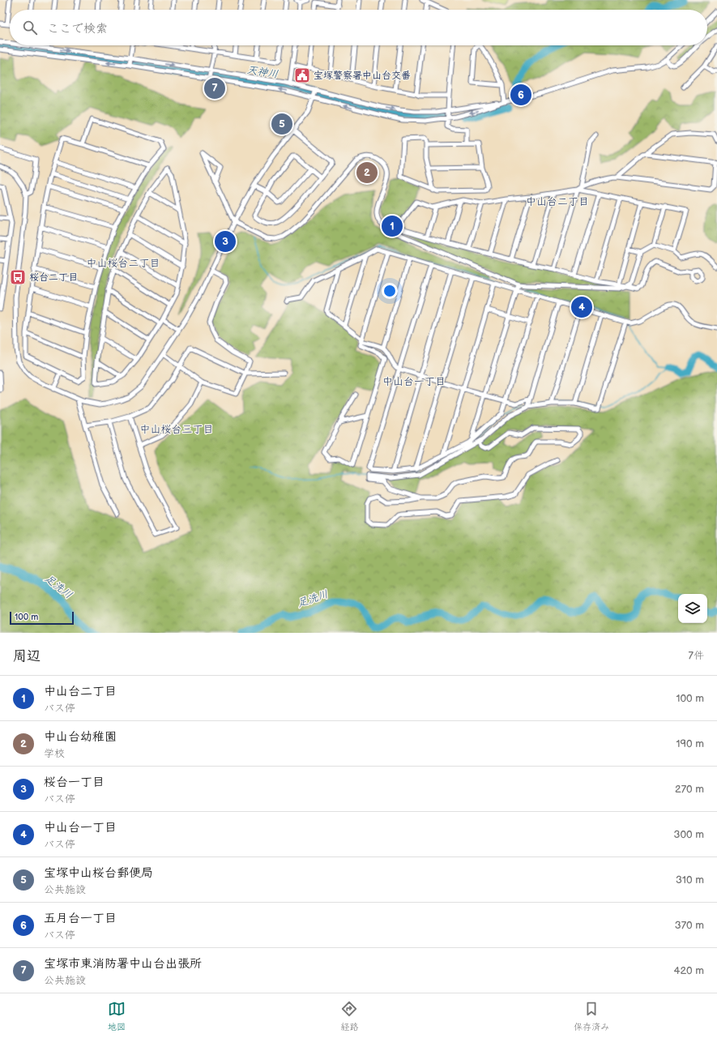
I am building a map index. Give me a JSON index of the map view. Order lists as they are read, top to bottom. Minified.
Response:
{"districts":["中山台二丁目","中山桜台二丁目","中山台一丁目","中山桜台三丁目"],"water":["天神川","足洗川"],"places":{"public building":["宝塚警察署中山台交番"],"bus stop":["桜台二丁目"]},"scale_bar":"100 m","page":{"search":"ここで検索","pins":["7","6","5","2","1","3","4"],"scale":"100 m","heading":["周辺","7件"],"list":[{"mark":"1","name":"中山台二丁目","note":"バス停","value":"100 m"},{"mark":"2","name":"中山台幼稚園","note":"学校","value":"190 m"},{"mark":"3","name":"桜台一丁目","note":"バス停","value":"270 m"},{"mark":"4","name":"中山台一丁目","note":"バス停","value":"300 m"},{"mark":"5","name":"宝塚中山桜台郵便局","note":"公共施設","value":"310 m"},{"mark":"6","name":"五月台一丁目","note":"バス停","value":"370 m"},{"mark":"7","name":"宝塚市東消防署中山台出張所","note":"公共施設","value":"420 m"}],"nav":["地図","経路","保存済み"]}}
